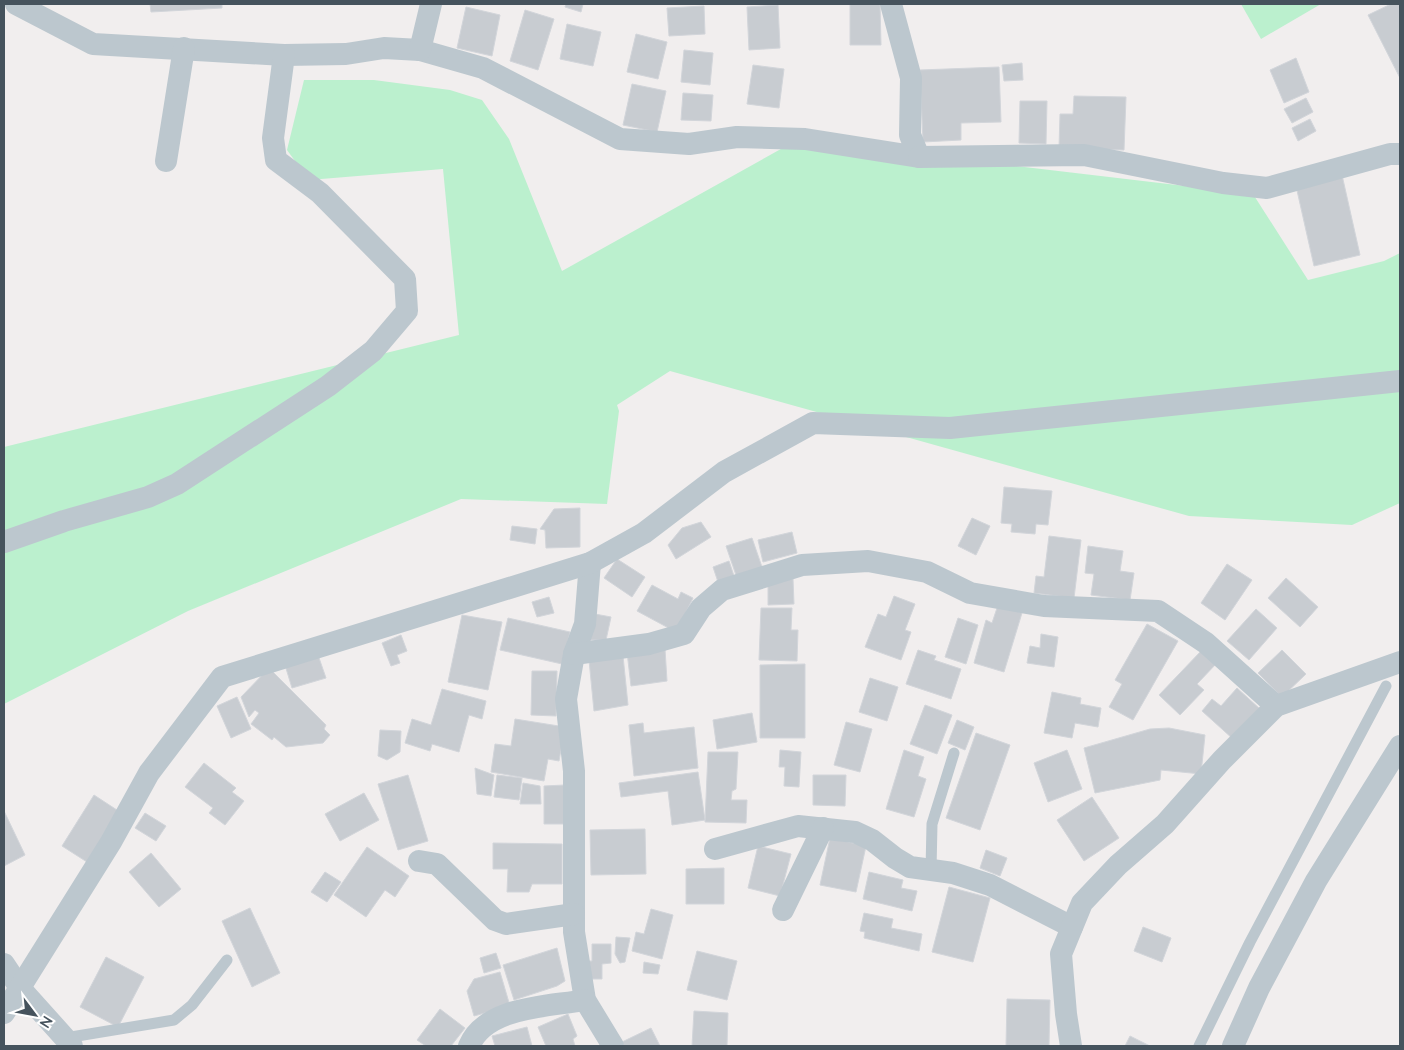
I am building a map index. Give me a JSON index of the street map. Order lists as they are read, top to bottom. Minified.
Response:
{"north":"bottom right"}
